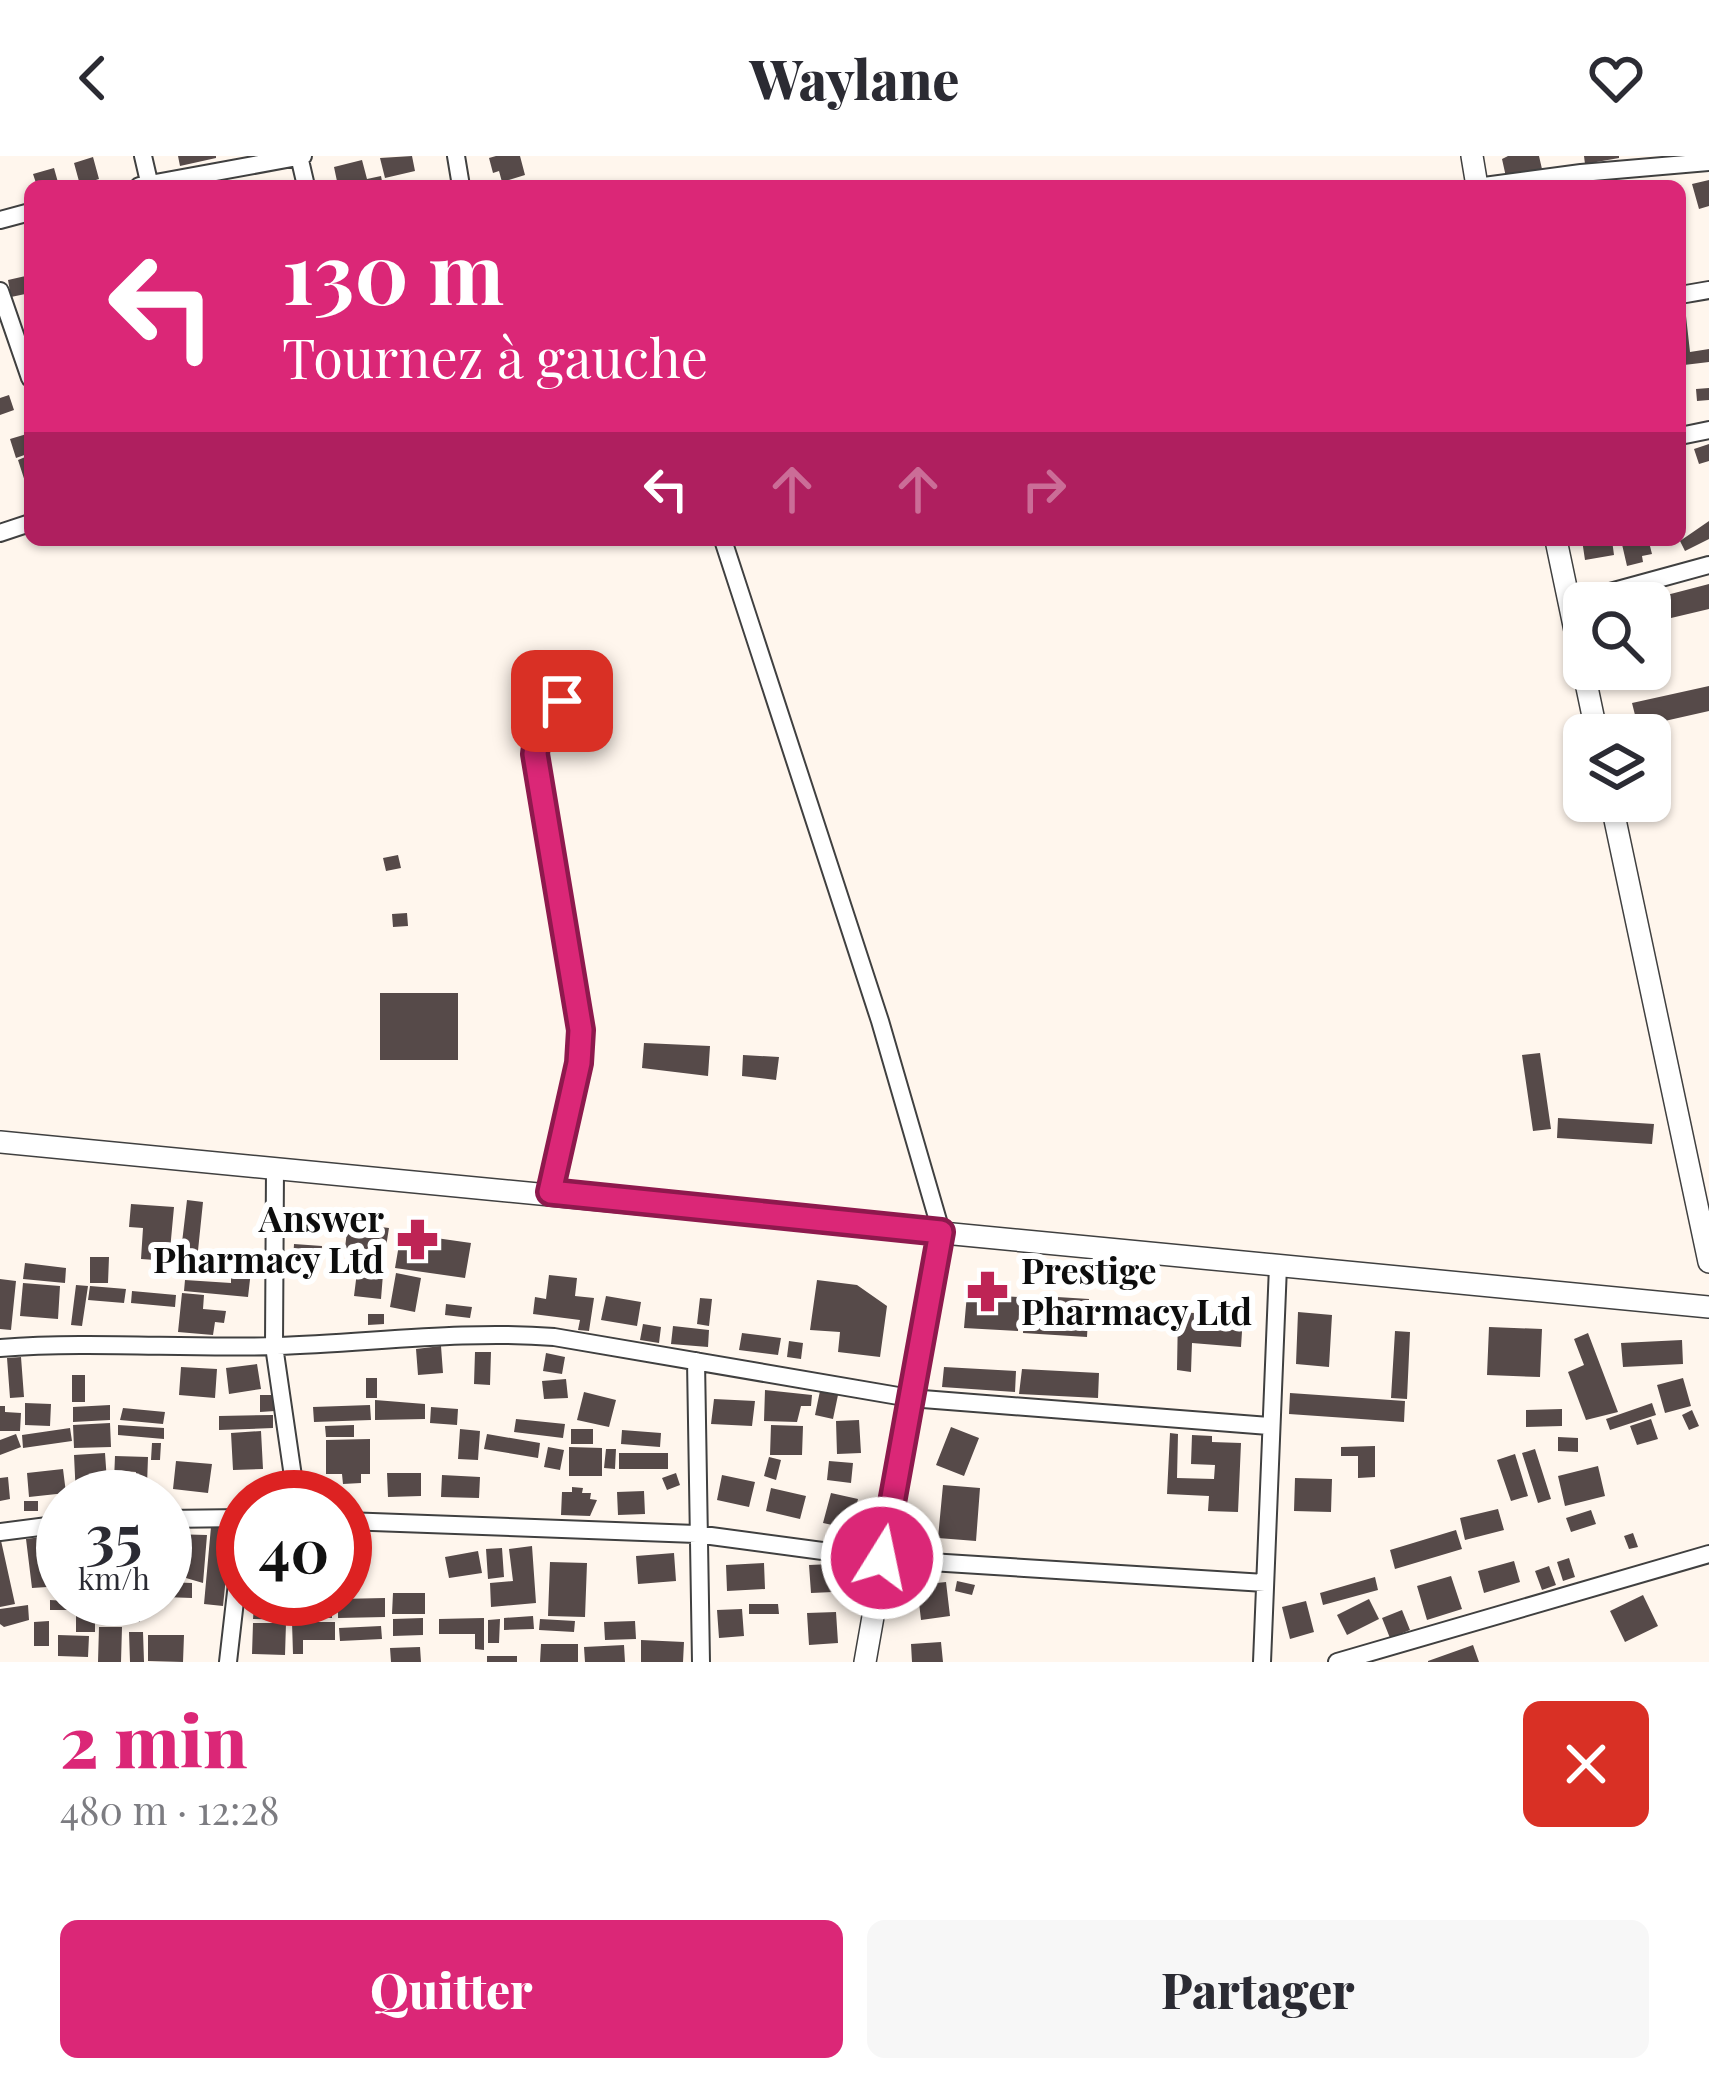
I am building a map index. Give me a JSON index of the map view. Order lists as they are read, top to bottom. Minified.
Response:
{"places":{"pharmacy":["Answer Pharmacy Ltd","Prestige Pharmacy Ltd"]},"page":{"header":"Waylane","turn":["130 m","Tournez à gauche"],"speed":"35 km/h","limit":"40","heading":["2 min","480 m · 12:28"],"buttons":["Quitter","Partager"]}}
